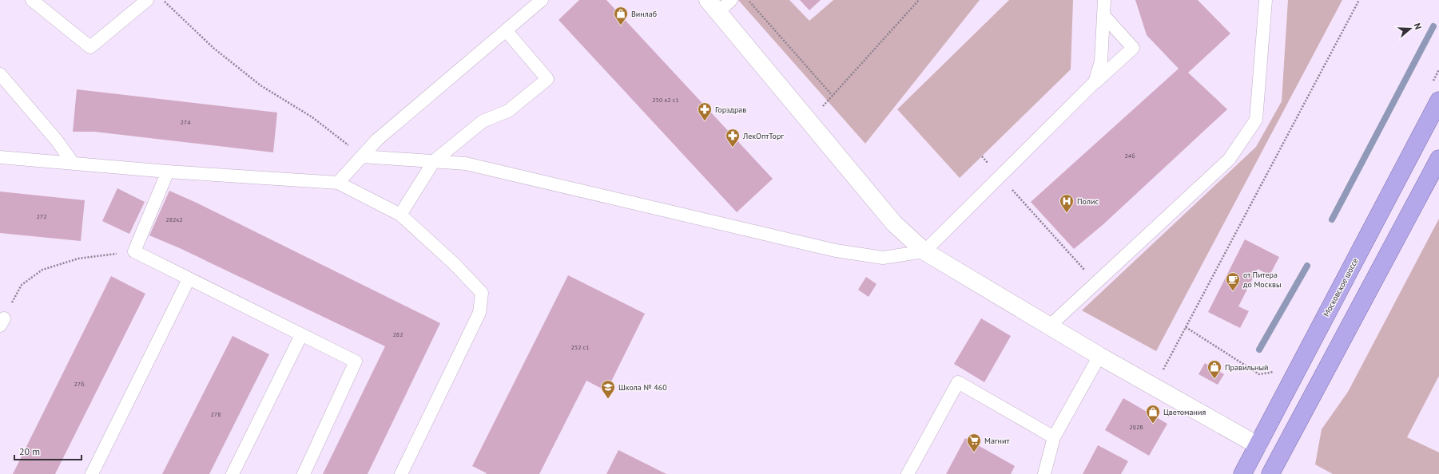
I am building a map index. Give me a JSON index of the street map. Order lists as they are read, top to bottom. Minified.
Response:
{"streets":{"highway":["Московское шоссе"]},"places":{"shop":["Винлаб","Правильный","Цветомания"],"pharmacy":["Горздрав","ЛекОптТорг"],"hospital":["Полис"],"cafe":["от Питера до Москвы"],"school or university":["Школа № 460"],"supermarket":["Магнит"]},"house_numbers":["250 к2 с1","274","246","272","282к2","282","252 с1","276","278","292Б"],"scale_bar":"20 m","north":"right"}
